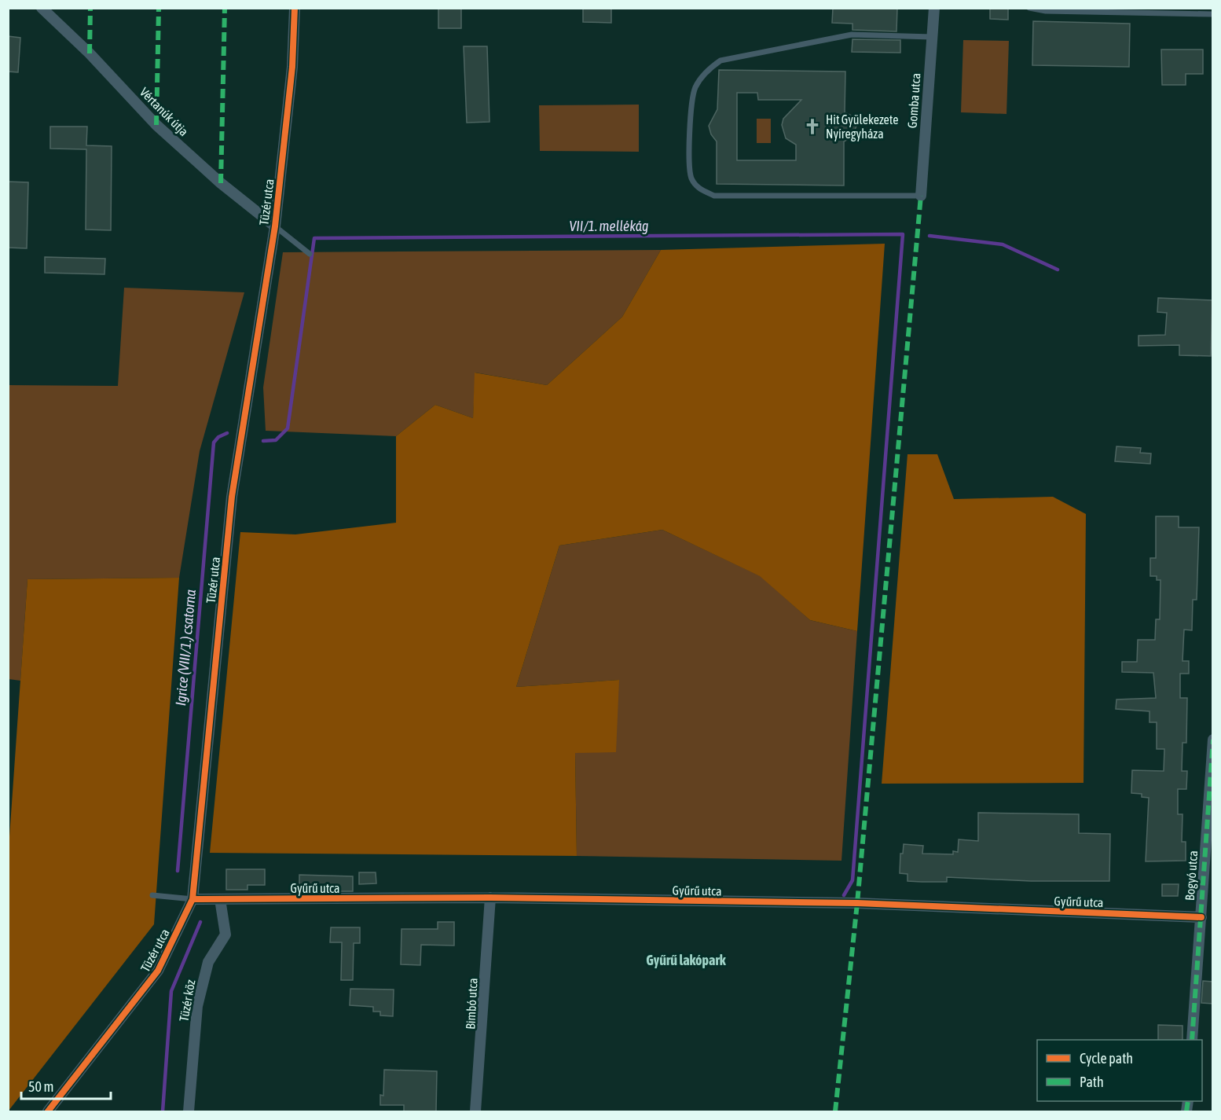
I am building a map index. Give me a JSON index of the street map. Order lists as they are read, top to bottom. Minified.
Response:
{"streets":{"street":["Gomba utca","Vértanúk útja","Tüzér utca","Bogyó utca","Gyűrű utca","Tüzér köz","Bimbó utca"]},"crossings":[["Vértanúk útja","Tüzér utca"],["Tüzér utca","Gyűrű utca"],["Bogyó utca","Gyűrű utca"],["Gyűrű utca","Tüzér köz"],["Gyűrű utca","Bimbó utca"]],"districts":["Gyűrű lakópark"],"water":["VII/1. mellékág","Igrice (VIII/1.) csatorna"],"places":{"church":["Hit Gyülekezete Nyíregyháza"]},"legend":["Cycle path","Path"],"scale_bar":"50 m"}
